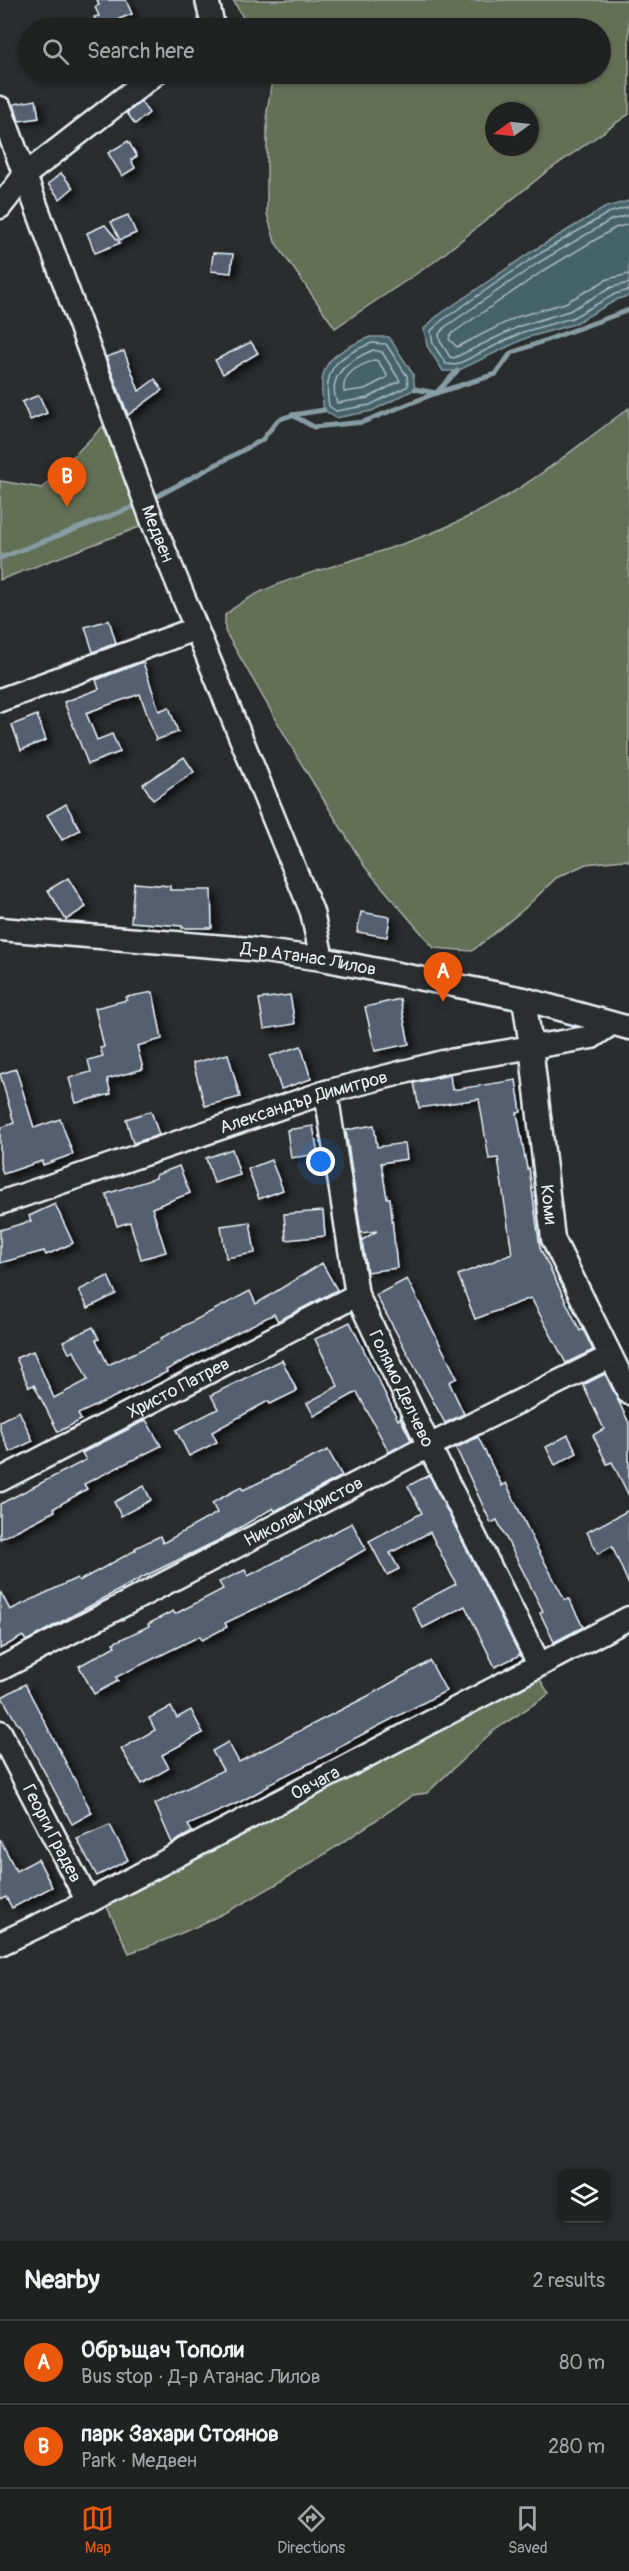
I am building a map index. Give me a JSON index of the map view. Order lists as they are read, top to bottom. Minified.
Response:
{"streets":{"street":["Медвен","Д-р Атанас Лилов","Александър Димитров","Коми","Христо Патрев","Голямо Делчево","Николай Христов","Овчага","Георги Градев"]},"crossings":[["Медвен","Д-р Атанас Лилов"],["Д-р Атанас Лилов","Александър Димитров"],["Д-р Атанас Лилов","Коми"],["Александър Димитров","Коми"],["Александър Димитров","Голямо Делчево"],["Коми","Николай Христов"],["Христо Патрев","Голямо Делчево"],["Голямо Делчево","Николай Христов"],["Голямо Делчево","Овчага"],["Овчага","Георги Градев"]],"north":"left","page":{"search":"Search here","pins":["B","A"],"heading":["Nearby","2 results"],"list":[{"mark":"A","name":"Обръщач Тополи","note":"Bus stop · Д-р Атанас Лилов","value":"80 m"},{"mark":"B","name":"парк Захари Стоянов","note":"Park · Медвен","value":"280 m"}],"nav":["Map","Directions","Saved"]}}
